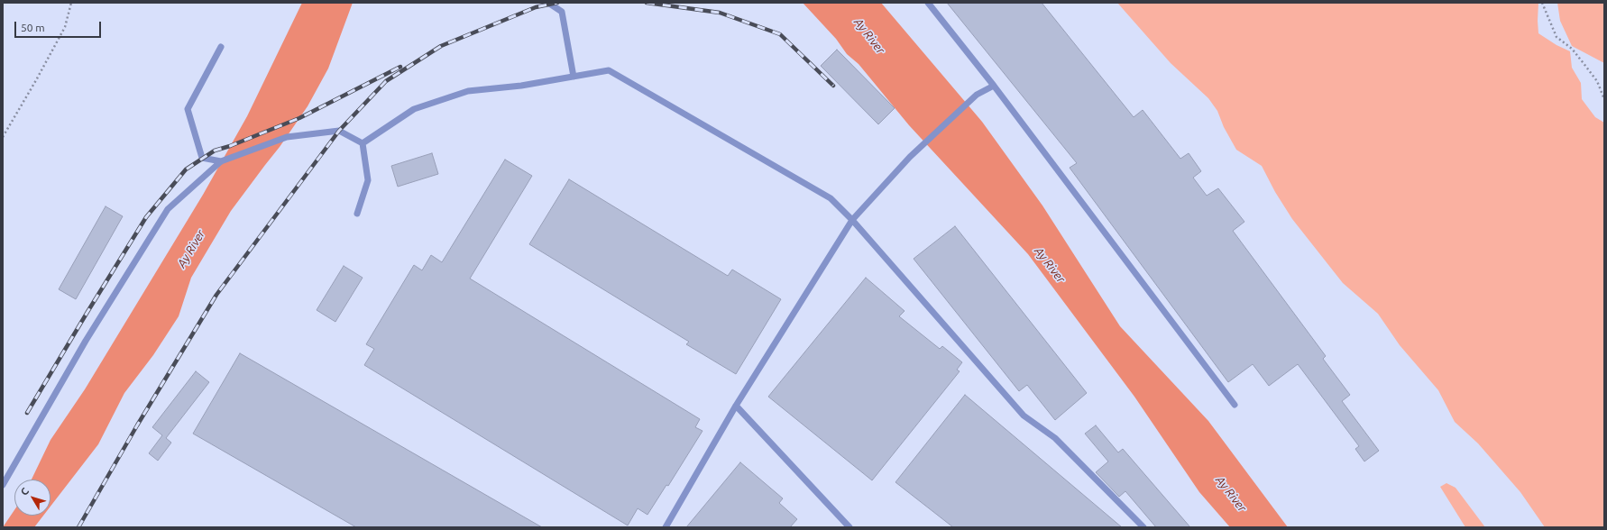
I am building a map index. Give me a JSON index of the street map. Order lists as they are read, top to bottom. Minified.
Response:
{"water":["Ay River"],"scale_bar":"50 m","north":"top left"}
